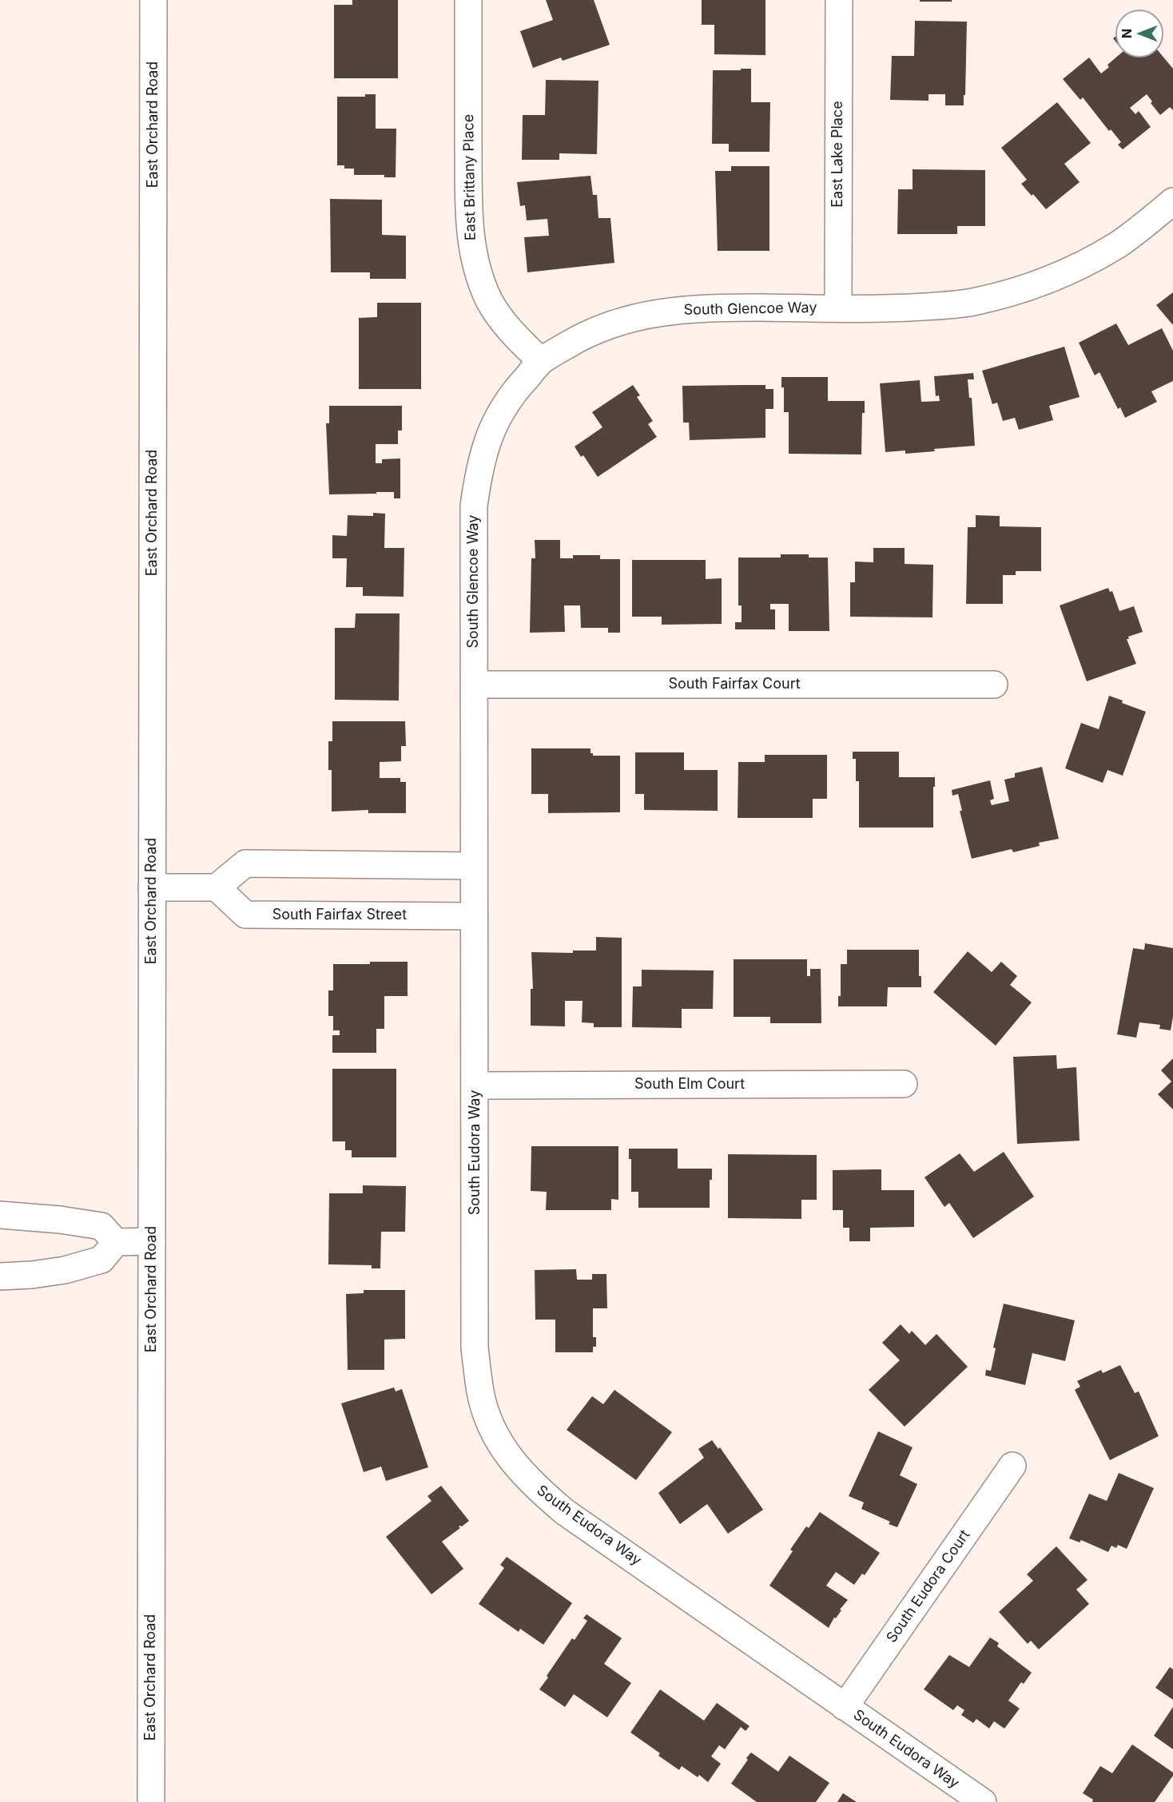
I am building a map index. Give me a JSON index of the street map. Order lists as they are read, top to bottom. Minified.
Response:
{"streets":{"street":["East Orchard Road","East Lake Place","East Brittany Place","South Glencoe Way","South Fairfax Court","South Fairfax Street","South Elm Court","South Eudora Way","South Eudora Court"]},"crossings":[["East Lake Place","South Glencoe Way"],["East Brittany Place","South Glencoe Way"],["South Glencoe Way","South Fairfax Court"],["South Glencoe Way","South Fairfax Street"],["South Glencoe Way","South Eudora Way"],["South Fairfax Street","South Eudora Way"],["South Elm Court","South Eudora Way"],["South Eudora Way","South Eudora Court"]],"north":"left"}
